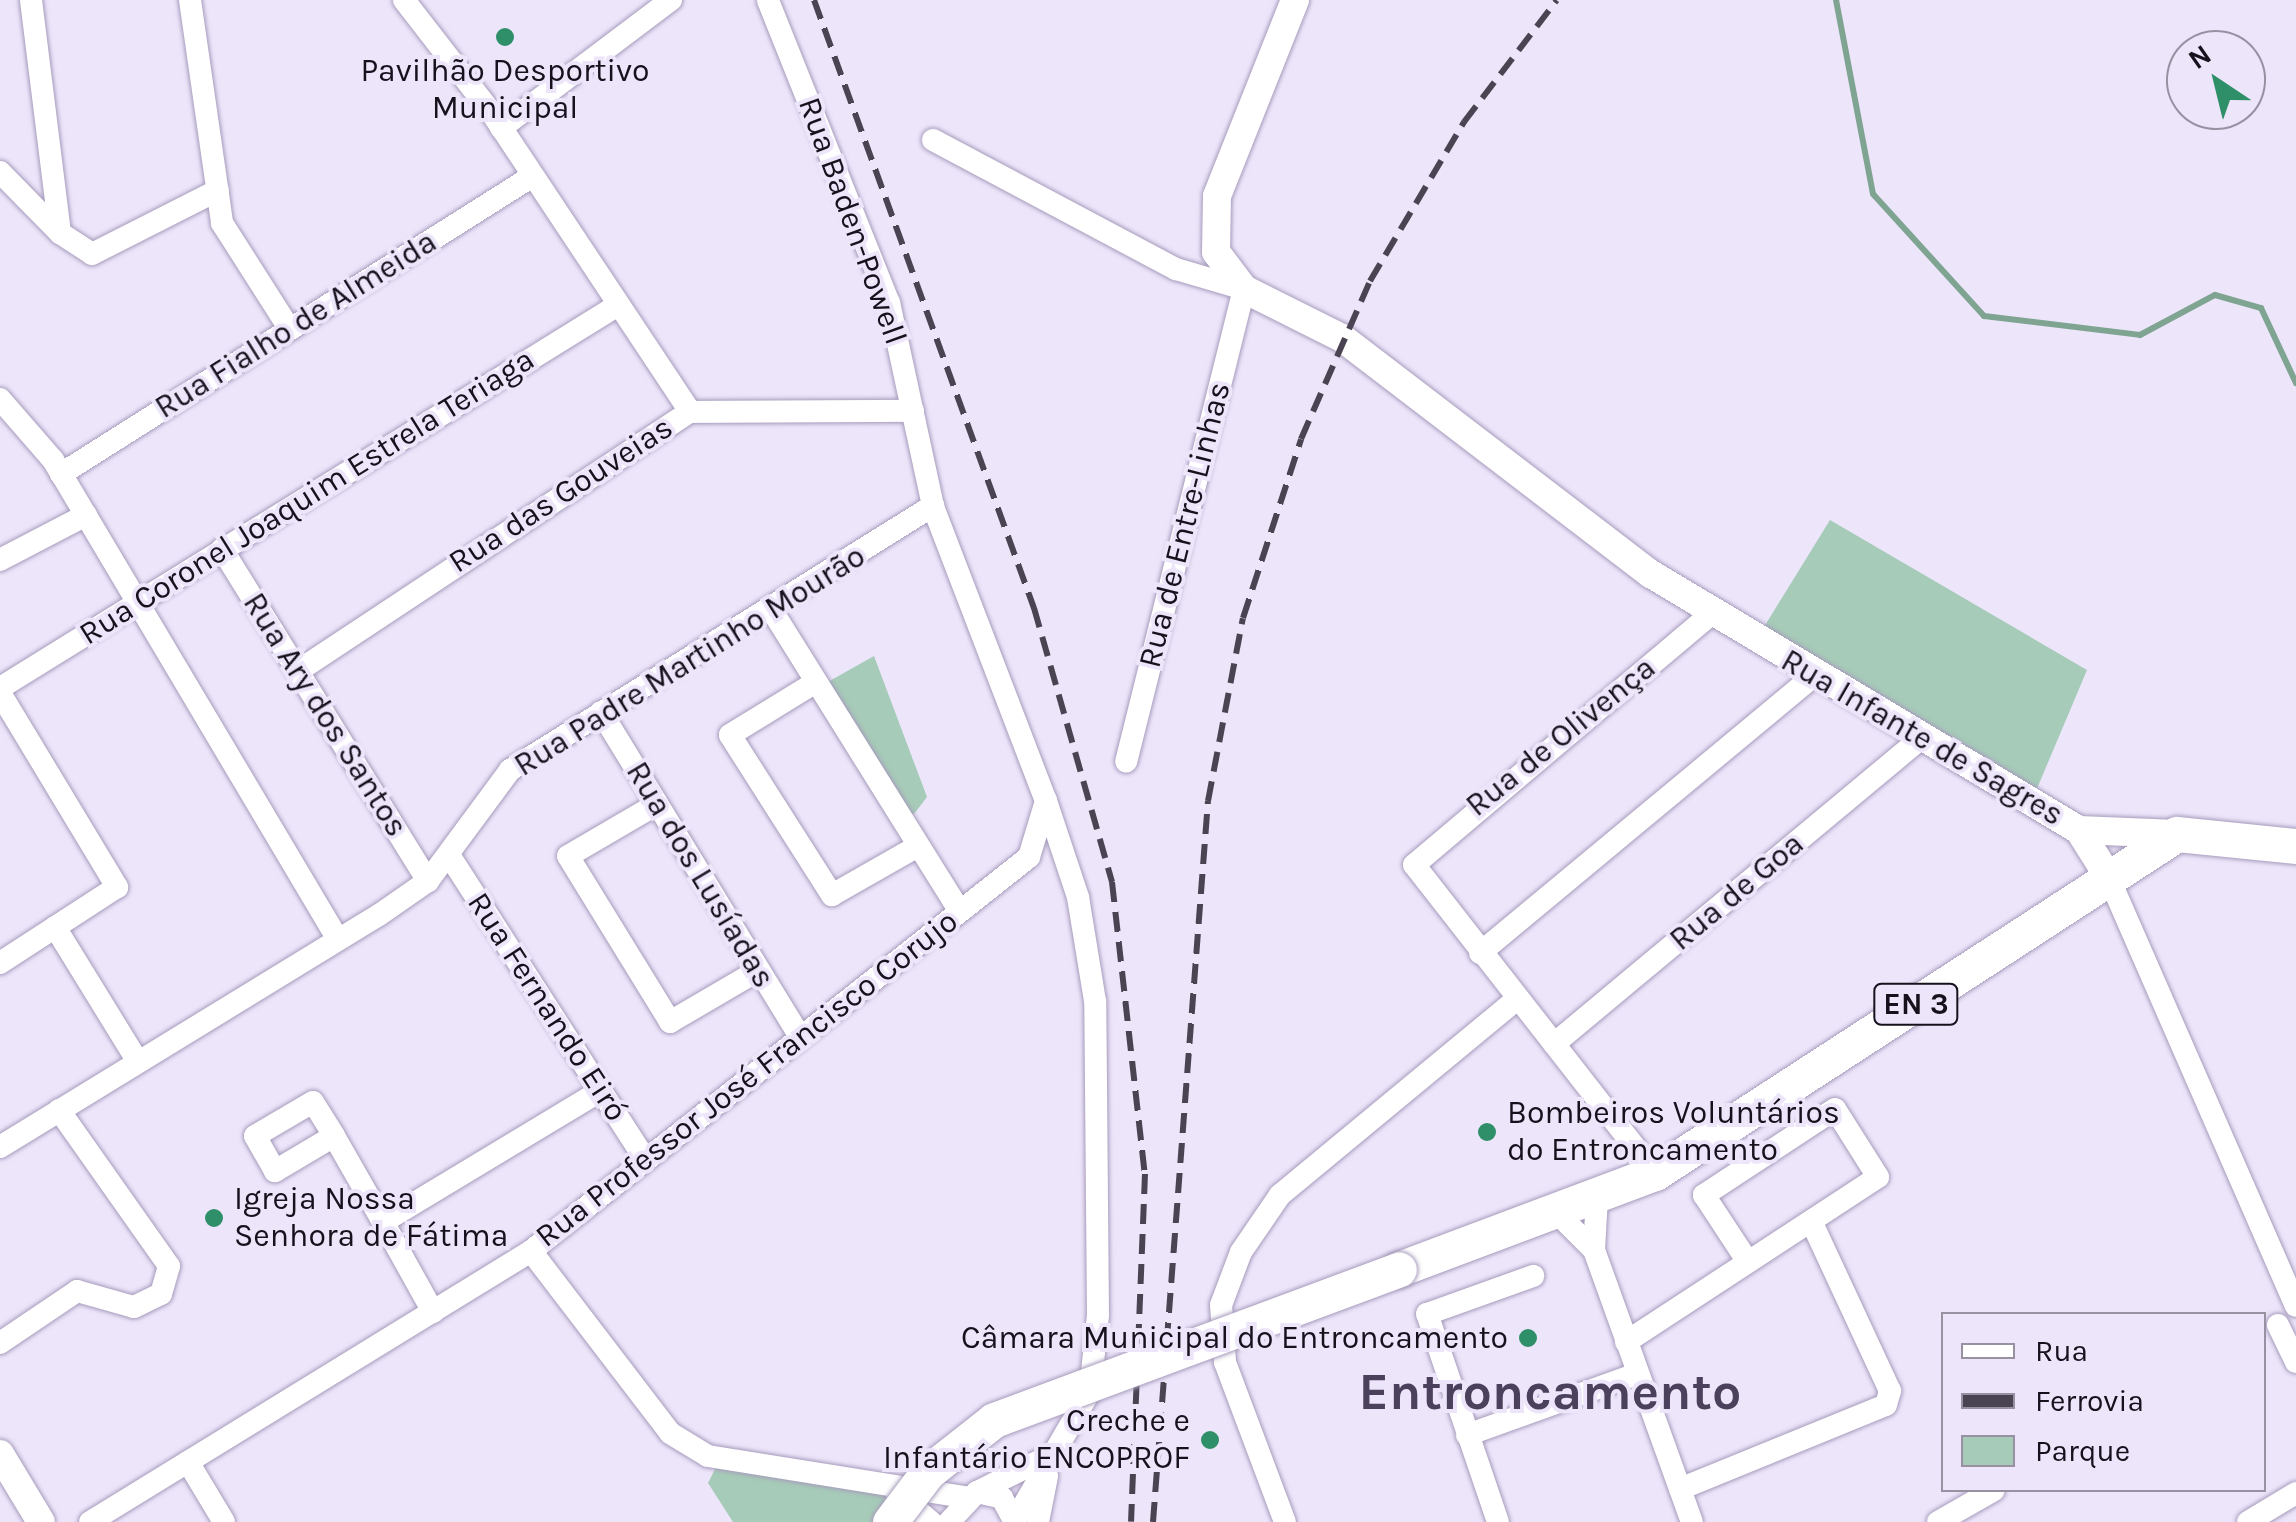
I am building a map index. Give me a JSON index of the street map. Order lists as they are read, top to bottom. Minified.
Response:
{"streets":{"main road":["EN 3"],"street":["Rua Baden-Powell","Rua Fialho de Almeida","Rua das Gouveias","Rua Coronel Joaquim Estrela Teriaga","Rua de Entre-Linhas","Rua Padre Martinho Mourão","Rua Ary dos Santos","Rua de Olivença","Rua Infante de Sagres","Rua dos Lusíadas","Rua de Goa","Rua Fernando Eiró","Rua Professor José Francisco Corujo"]},"crossings":[["Rua Baden-Powell","Rua das Gouveias"],["Rua Baden-Powell","Rua Padre Martinho Mourão"],["Rua das Gouveias","Rua Ary dos Santos"],["Rua Coronel Joaquim Estrela Teriaga","Rua Ary dos Santos"],["Rua de Entre-Linhas","Rua Infante de Sagres"],["Rua Padre Martinho Mourão","Rua Ary dos Santos"],["Rua Padre Martinho Mourão","Rua dos Lusíadas"],["Rua Padre Martinho Mourão","Rua Fernando Eiró"],["Rua de Olivença","Rua Infante de Sagres"],["Rua Infante de Sagres","Rua de Goa"],["Rua Infante de Sagres","EN 3"],["Rua dos Lusíadas","Rua Professor José Francisco Corujo"],["Rua Fernando Eiró","Rua Professor José Francisco Corujo"]],"districts":["Entroncamento"],"places":["Pavilhão Desportivo Municipal","Bombeiros Voluntários do Entroncamento","Igreja Nossa Senhora de Fátima","Câmara Municipal do Entroncamento","Creche e Infantário ENCOPROF"],"legend":["Rua","Ferrovia","Parque"],"north":"top left"}
